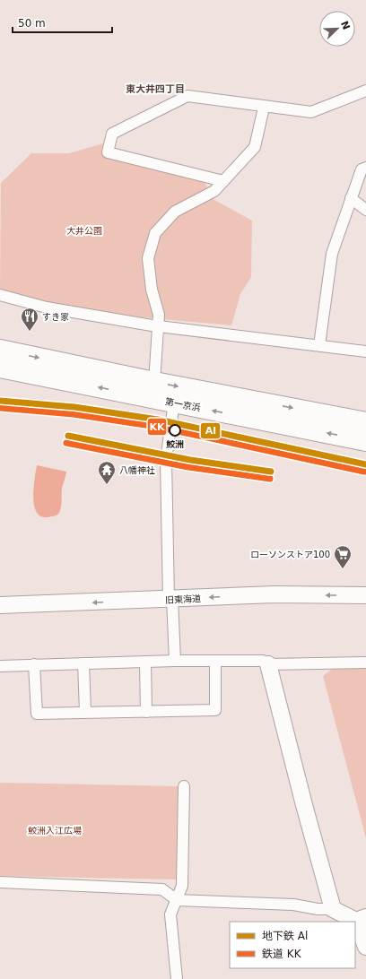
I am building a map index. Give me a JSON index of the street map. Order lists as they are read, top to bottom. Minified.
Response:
{"streets":{"highway":["第一京浜"],"street":["旧東海道"]},"districts":["東大井四丁目"],"parks":["大井公園","鮫洲入江広場"],"places":{"restaurant":["すき家"],"other":["鮫洲"],"temple":["八幡神社"],"supermarket":["ローソンストア100"]},"lines":["metro line Al","rail line KK"],"legend":["地下鉄 Al","鉄道 KK"],"scale_bar":"50 m","north":"top right"}
